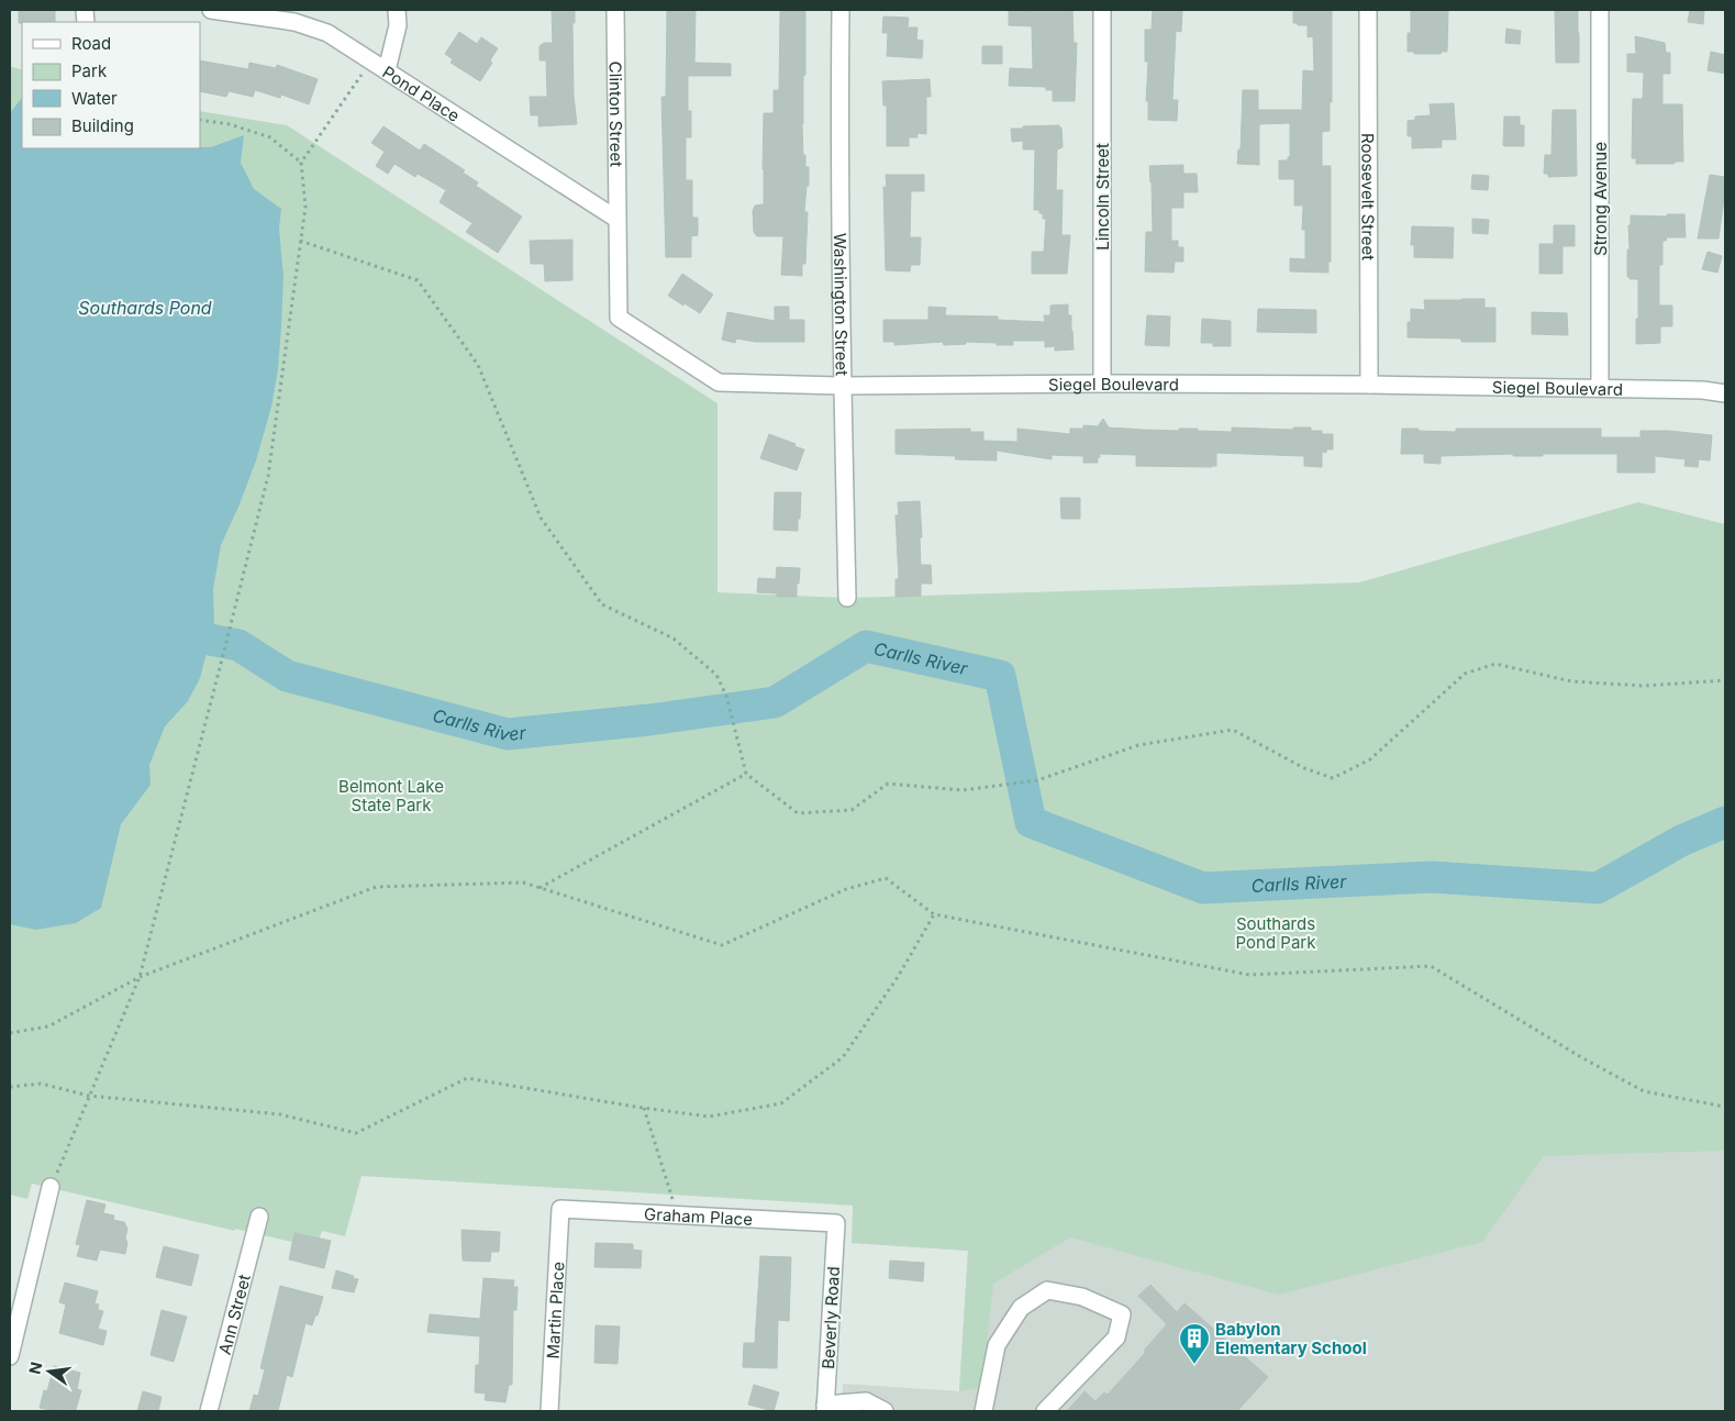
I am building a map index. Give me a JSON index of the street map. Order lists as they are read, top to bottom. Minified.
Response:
{"streets":{"street":["Pond Place","Clinton Street","Lincoln Street","Roosevelt Street","Strong Avenue","Washington Street","Siegel Boulevard","Graham Place","Martin Place","Ann Street","Beverly Road"]},"crossings":[["Pond Place","Clinton Street"],["Pond Place","Siegel Boulevard"],["Clinton Street","Siegel Boulevard"],["Lincoln Street","Siegel Boulevard"],["Roosevelt Street","Siegel Boulevard"],["Strong Avenue","Siegel Boulevard"],["Washington Street","Siegel Boulevard"],["Graham Place","Martin Place"],["Graham Place","Beverly Road"]],"water":["Southards Pond","Carlls River"],"parks":["Belmont Lake State Park","Southards Pond Park"],"places":{"building":["Babylon Elementary School"]},"legend":["Road","Park","Water","Building"],"north":"left"}
